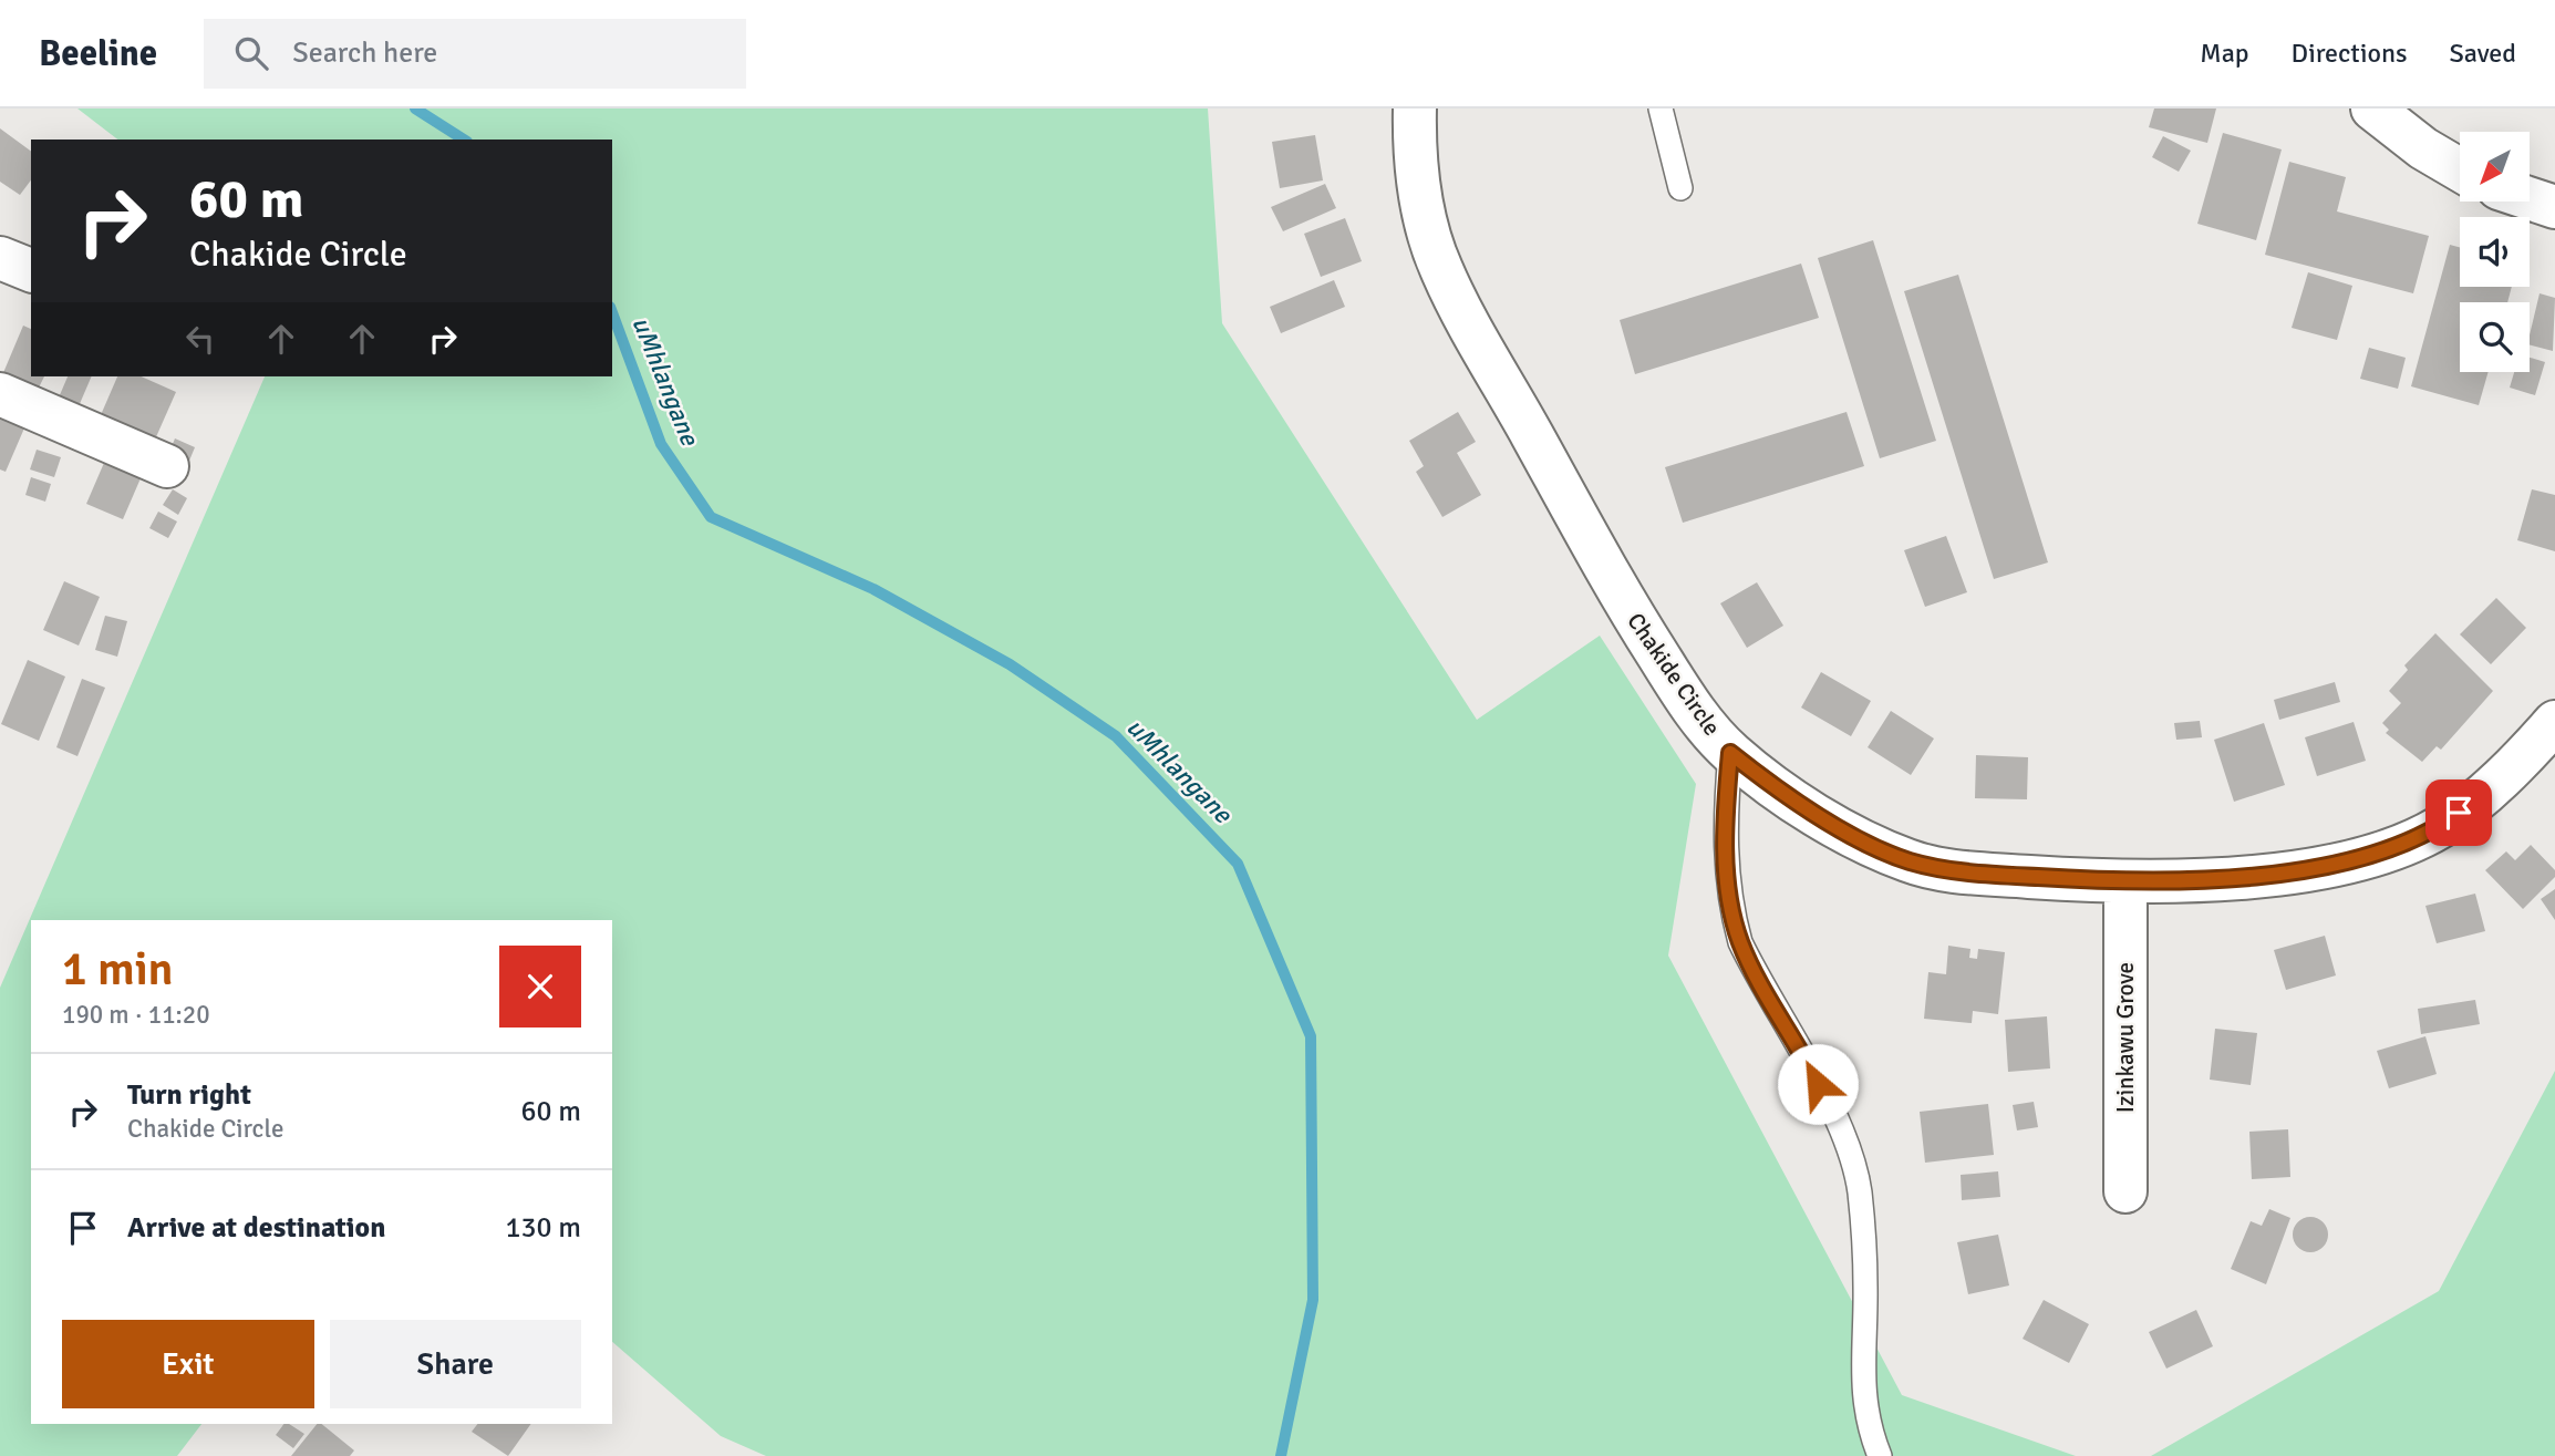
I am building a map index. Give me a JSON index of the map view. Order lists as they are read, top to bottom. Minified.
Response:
{"streets":{"street":["Chakide Circle","Izinkawu Grove"]},"crossings":[["Chakide Circle","Izinkawu Grove"]],"water":["uMhlangane"],"north":"bottom left","page":{"header":"Beeline","search":"Search here","nav":["Map","Directions","Saved"],"turn":["60 m","Chakide Circle"],"heading":["1 min","190 m · 11:20"],"list":[{"name":"Turn right","note":"Chakide Circle","value":"60 m"},{"name":"Arrive at destination","value":"130 m"}],"buttons":["Exit","Share"]}}
